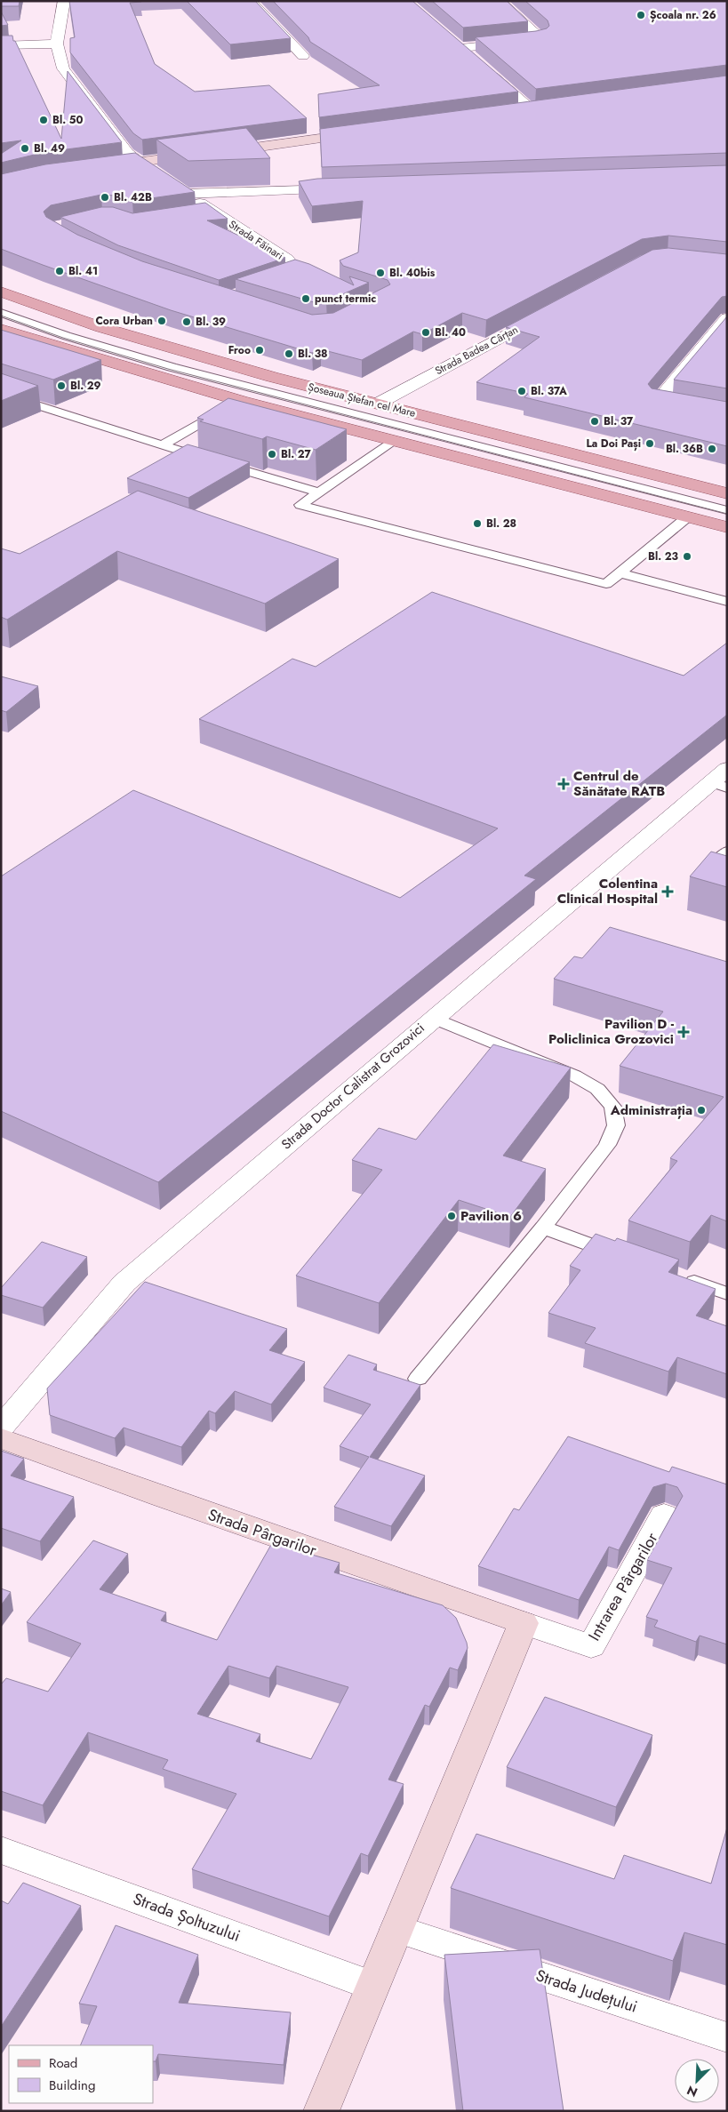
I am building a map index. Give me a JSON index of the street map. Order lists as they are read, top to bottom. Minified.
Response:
{"streets":{"main road":["Șoseaua Ștefan cel Mare"],"street":["Strada Făinari","Strada Badea Cârțan","Strada Doctor Calistrat Grozovici","Strada Pârgarilor","Intrarea Pârgarilor","Strada Șoltuzului","Strada Județului"]},"crossings":[["Strada Badea Cârțan","Șoseaua Ștefan cel Mare"],["Strada Pârgarilor","Intrarea Pârgarilor"]],"places":{"other":["Școala nr. 26","Bl. 50","Bl. 49","Bl. 42B","Bl. 41","Bl. 40bis","punct termic","Cora Urban","Bl. 39","Bl. 40","Froo","Bl. 38","Bl. 29","Bl. 37A","Bl. 37","La Doi Pași","Bl. 36B","Bl. 27","Bl. 28","Bl. 23","Administrația","Pavilion 6"],"health":["Centrul de Sănătate RATB","Colentina Clinical Hospital","Pavilion D - Policlinica Grozovici"]},"legend":["Road","Building"],"north":"bottom left"}
